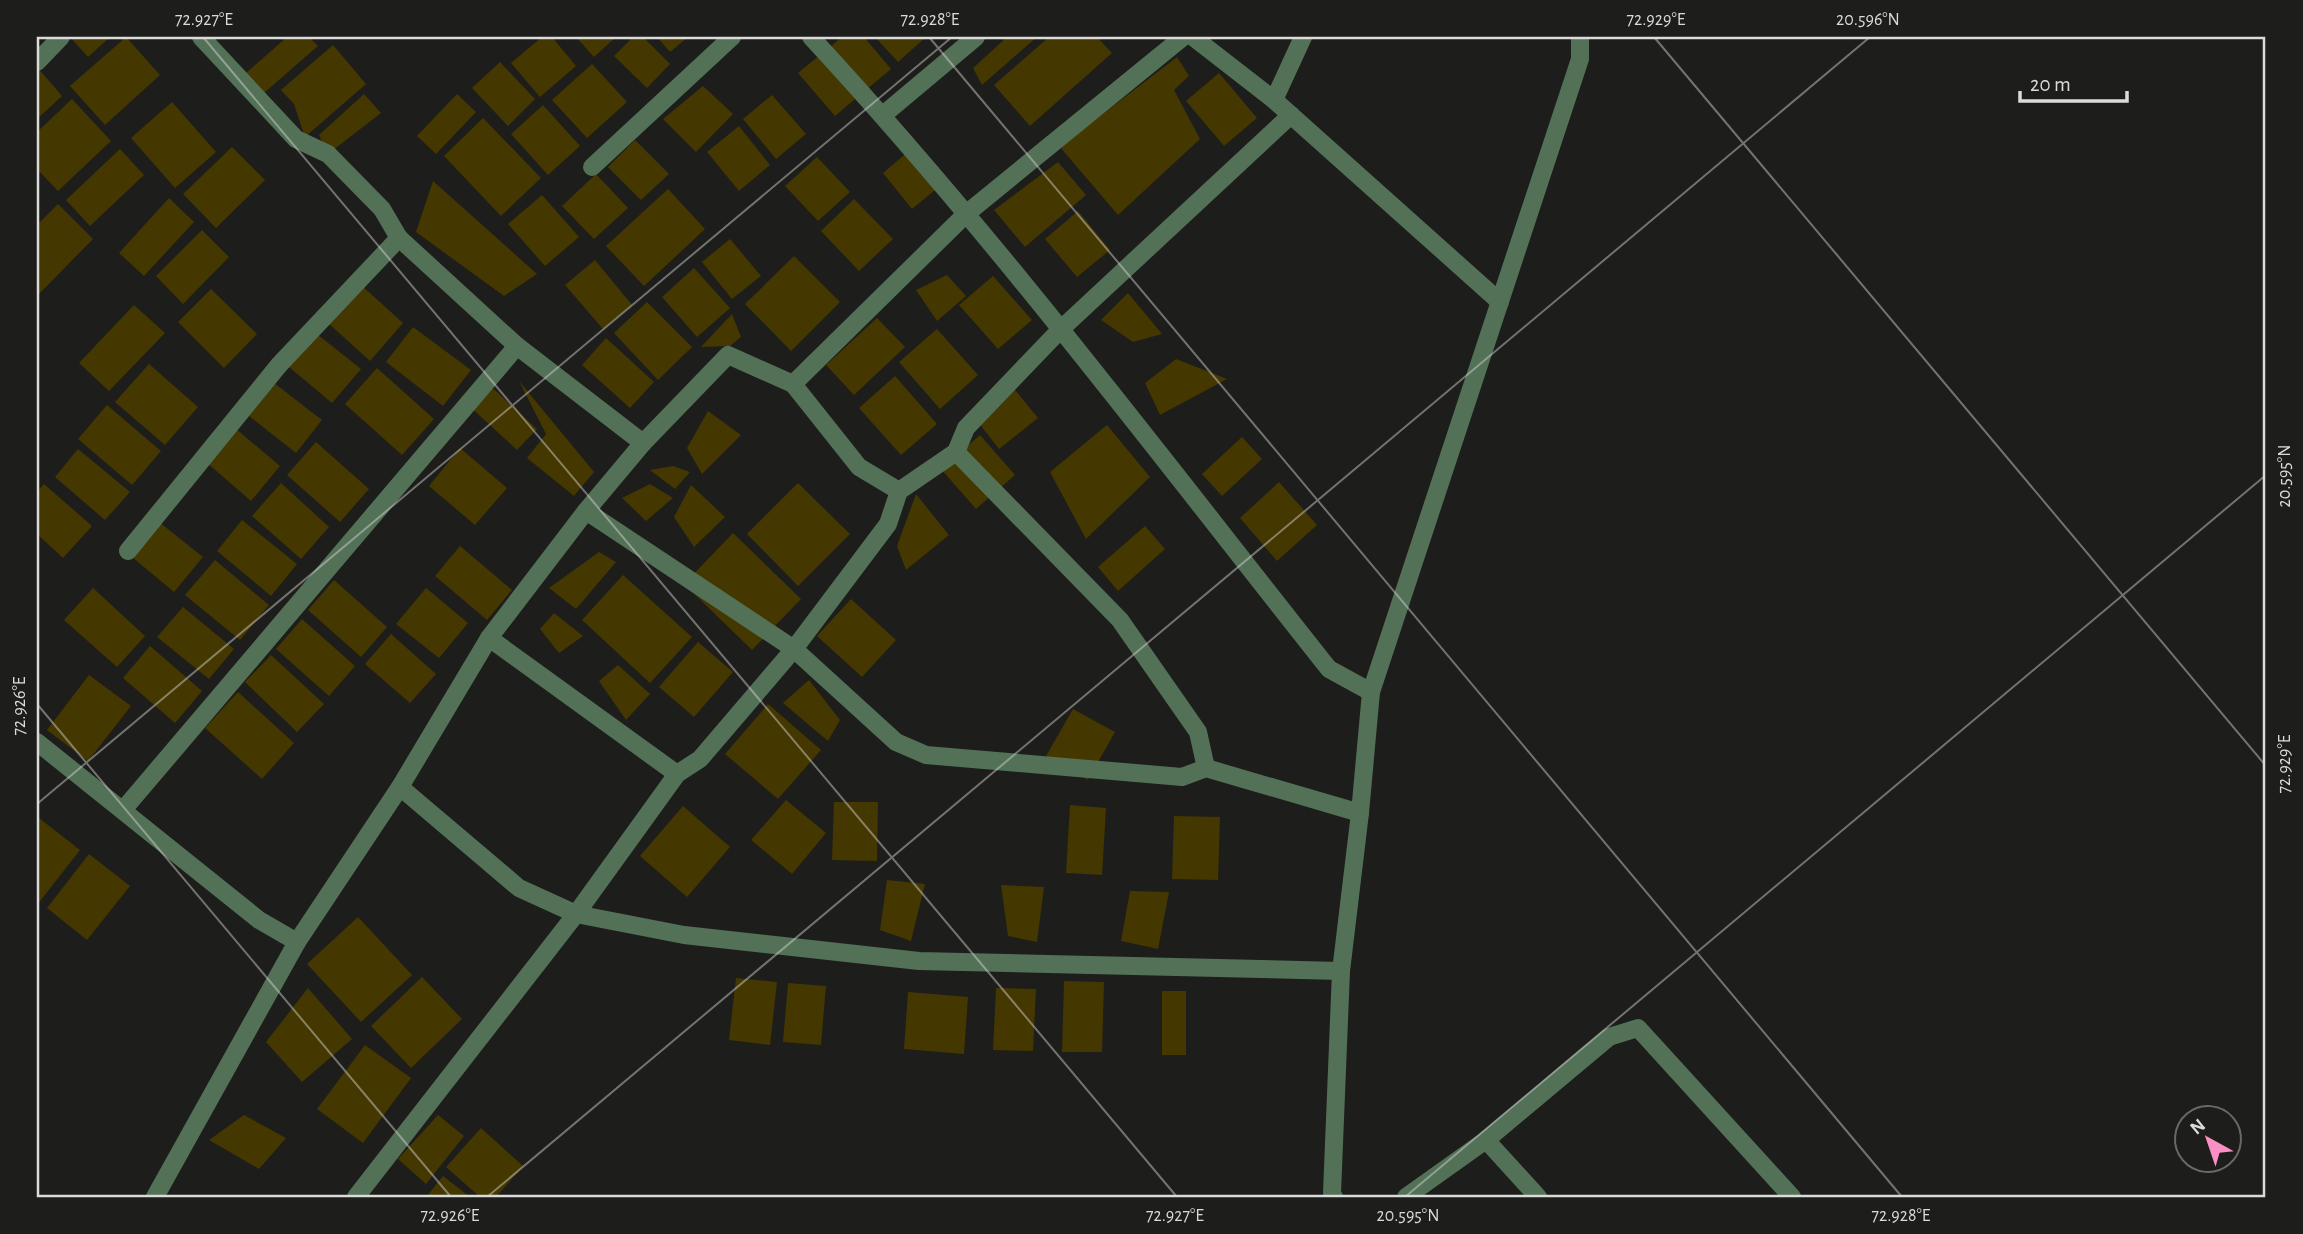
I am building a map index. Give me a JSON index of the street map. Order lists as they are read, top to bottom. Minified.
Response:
{"scale_bar":"20 m","north":"top left","coordinates":["72.927°E","72.928°E","72.929°E","20.596°N","20.595°N","72.926°E"]}
